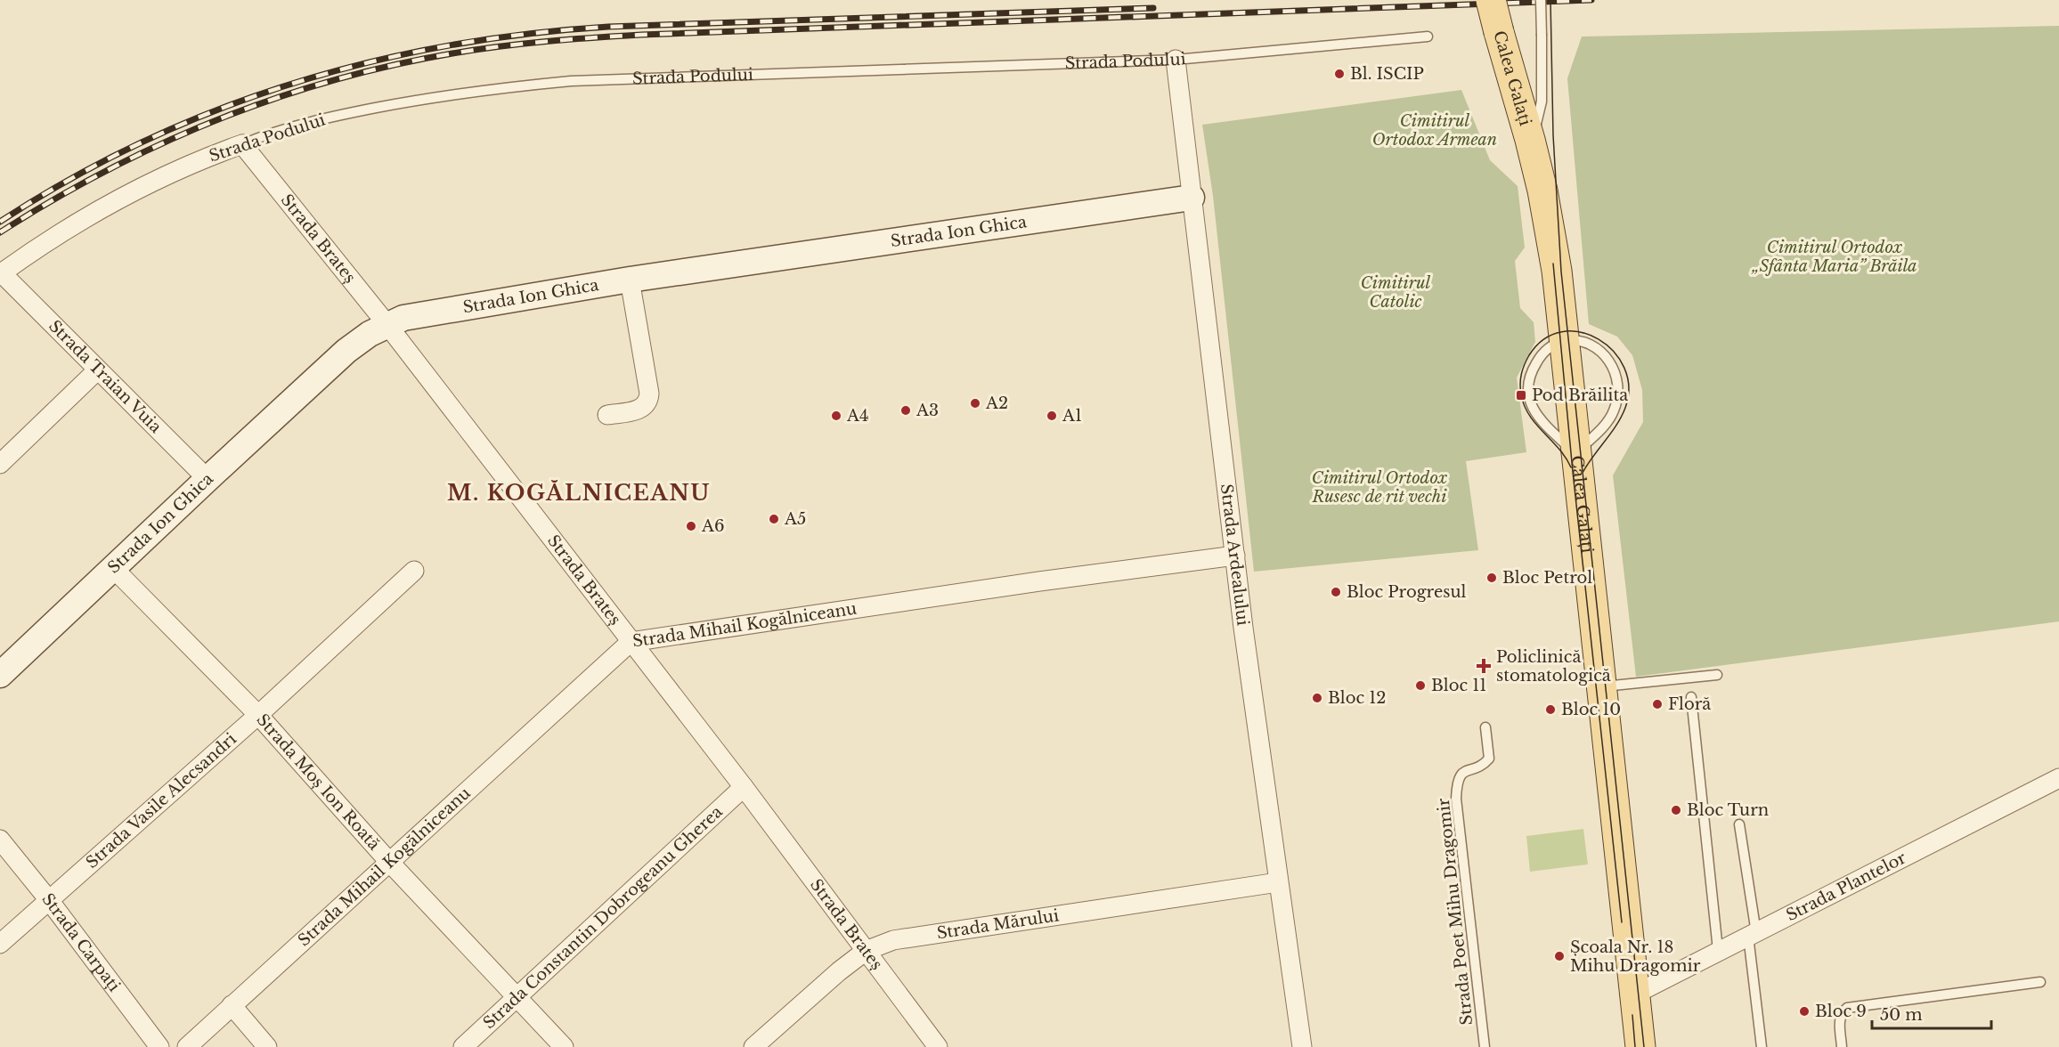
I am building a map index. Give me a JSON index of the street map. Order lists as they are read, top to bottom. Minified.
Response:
{"streets":{"main road":["Calea Galați"],"street":["Strada Podului","Strada Ion Ghica","Strada Brateș","Strada Traian Vuia","Strada Ardealului","Strada Mihail Kogălniceanu","Strada Moș Ion Roată","Strada Vasile Alecsandri","Strada Plantelor","Strada Constantin Dobrogeanu Gherea","Strada Mărului","Strada Carpați"],"lane":["Strada Poet Mihu Dragomir"]},"crossings":[["Strada Podului","Strada Brateș"],["Strada Podului","Strada Traian Vuia"],["Strada Podului","Strada Ardealului"],["Calea Galați","Strada Plantelor"],["Strada Ion Ghica","Strada Brateș"],["Strada Ion Ghica","Strada Traian Vuia"],["Strada Ion Ghica","Strada Ardealului"],["Strada Ion Ghica","Strada Moș Ion Roată"],["Strada Brateș","Strada Mihail Kogălniceanu"],["Strada Brateș","Strada Constantin Dobrogeanu Gherea"],["Strada Brateș","Strada Mărului"],["Strada Ardealului","Strada Mihail Kogălniceanu"],["Strada Ardealului","Strada Mărului"],["Strada Mihail Kogălniceanu","Strada Moș Ion Roată"],["Strada Moș Ion Roată","Strada Vasile Alecsandri"],["Strada Moș Ion Roată","Strada Constantin Dobrogeanu Gherea"],["Strada Vasile Alecsandri","Strada Carpați"]],"districts":["M. KOGĂLNICEANU"],"parks":["Cimitirul Ortodox Armean","Cimitirul Ortodox „Sfânta Maria” Brăila","Cimitirul Catolic","Cimitirul Ortodox Rusesc de rit vechi"],"places":{"other":["Bl. ISCIP","A2","A3","A4","A1","A5","A6","Bloc Petrol","Bloc Progresul","Bloc 11","Bloc 12","Floră","Bloc 10","Bloc Turn","Școala Nr. 18 Mihu Dragomir","Bloc 9"],"transit":["Pod Brăilita"],"health":["Policlinică stomatologică"]},"scale_bar":"50 m"}
